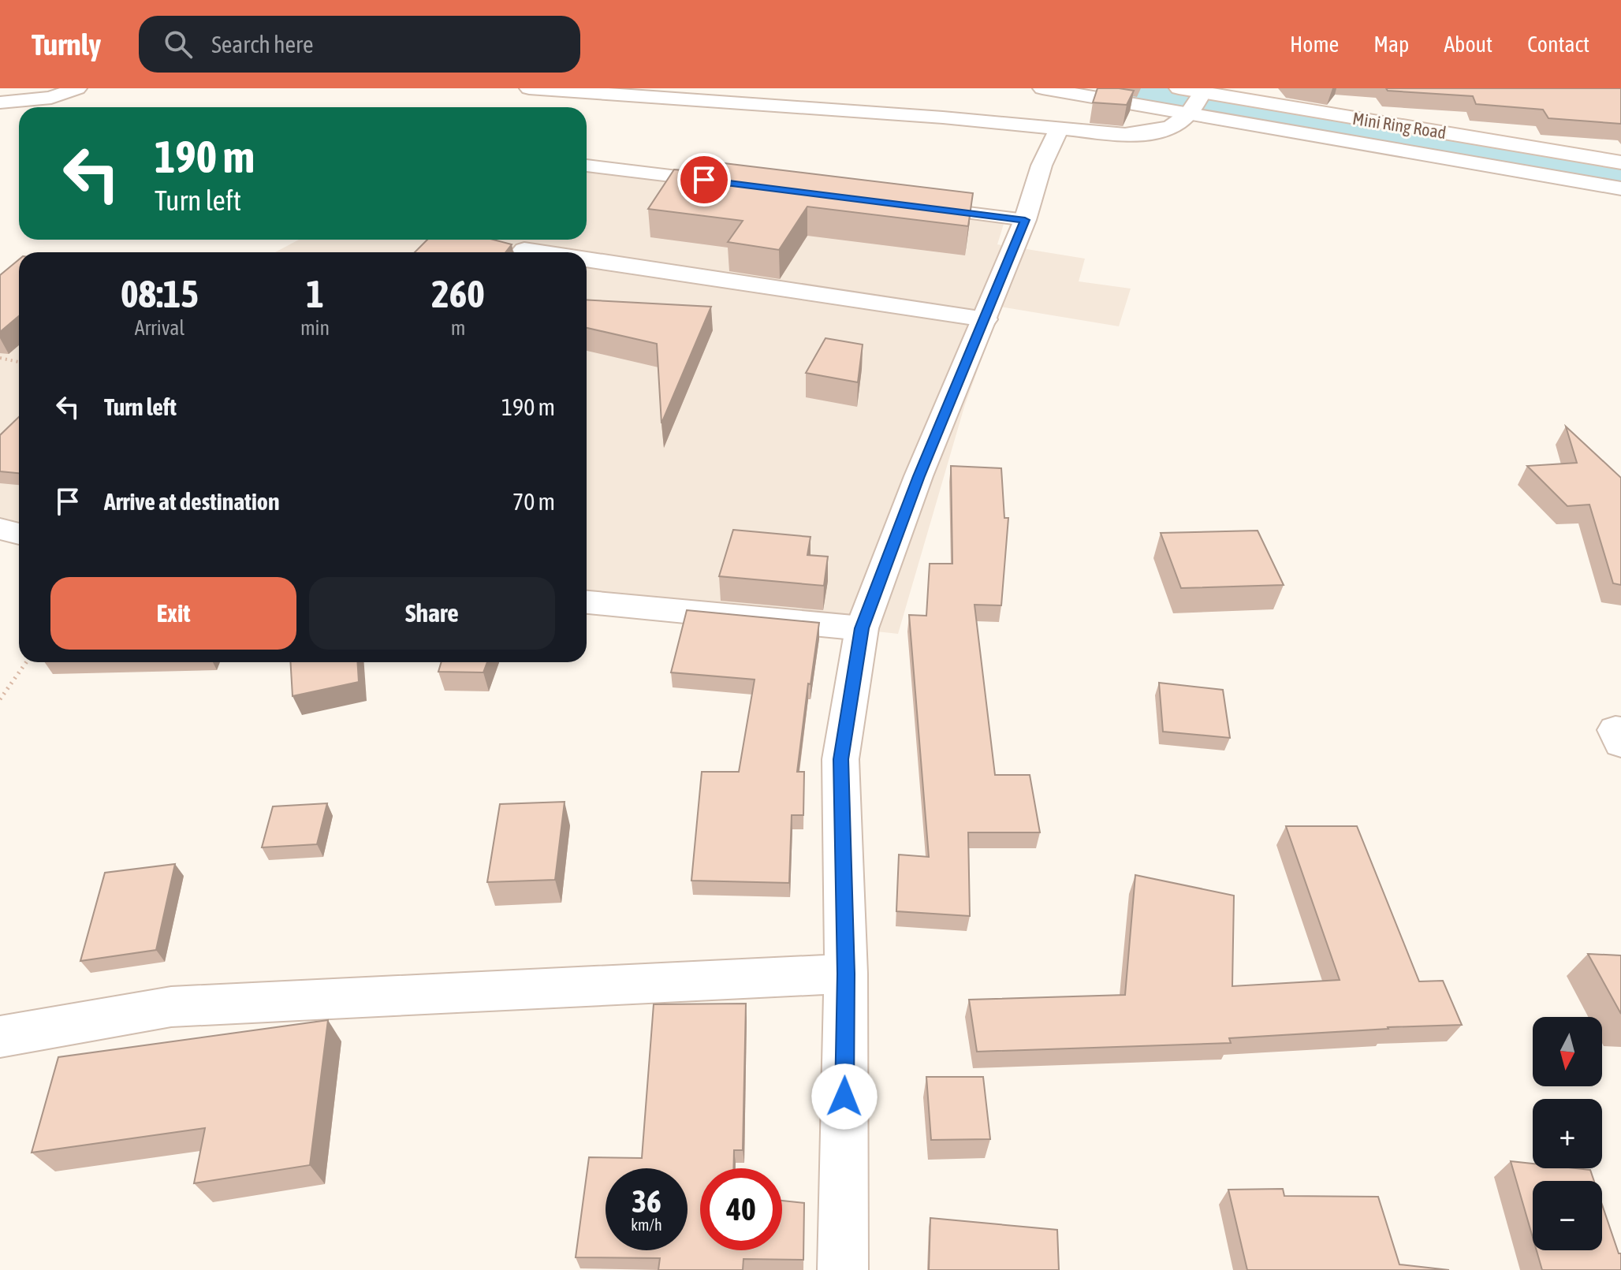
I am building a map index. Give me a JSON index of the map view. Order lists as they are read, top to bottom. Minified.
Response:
{"streets":{"street":["Mini Ring Road"]},"north":"bottom","page":{"header":"Turnly","search":"Search here","nav":["Home","Map","About","Contact"],"turn":["190 m","Turn left"],"eta":["08:15","Arrival","1","min","260","m"],"list":[{"name":"Turn left","value":"190 m"},{"name":"Arrive at destination","value":"70 m"}],"buttons":["Exit","Share"],"map_buttons":["+","−"],"speed":"36 km/h","limit":"40"}}
